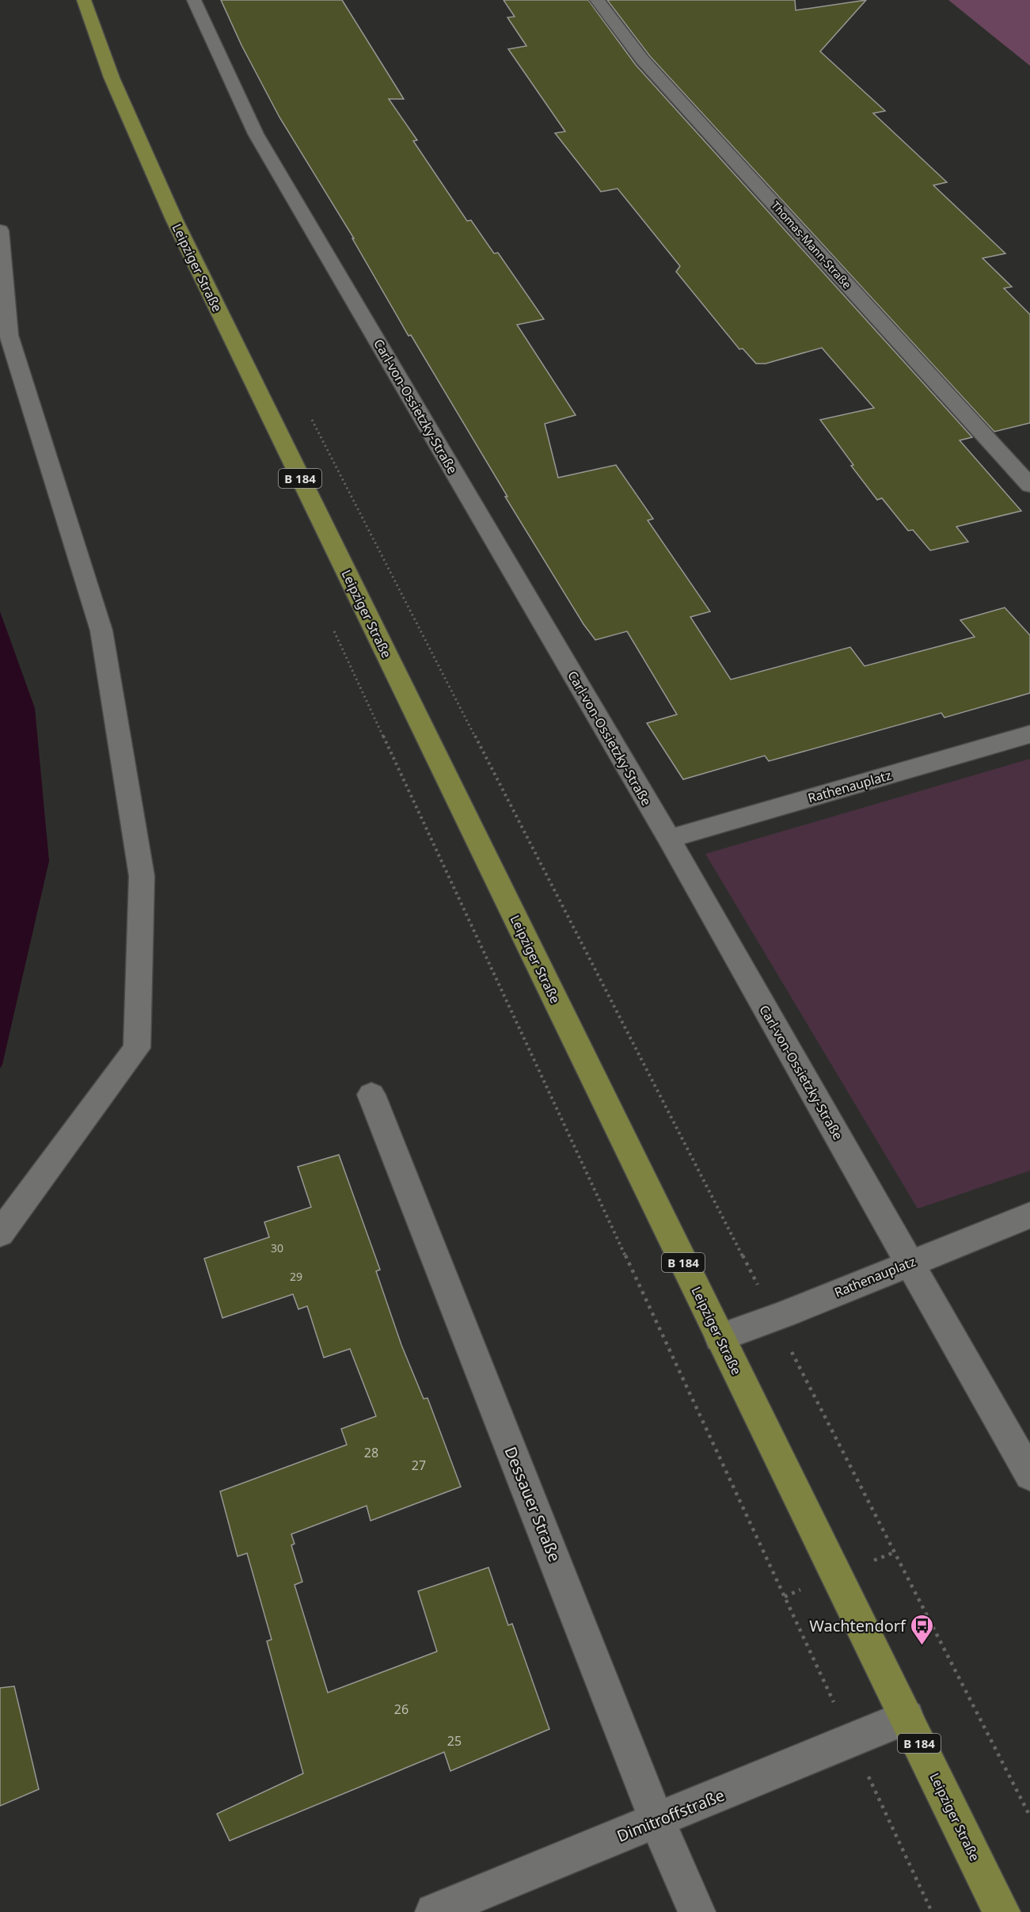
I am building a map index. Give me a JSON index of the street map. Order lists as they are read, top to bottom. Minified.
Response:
{"streets":{"main road":["Leipziger Straße","B 184"],"street":["Thomas-Mann-Straße","Carl-von-Ossietzky-Straße","Rathenauplatz","Dessauer Straße","Dimitroffstraße"]},"crossings":[["Leipziger Straße","Rathenauplatz"],["Leipziger Straße","Dimitroffstraße"],["Carl-von-Ossietzky-Straße","Rathenauplatz"],["Dessauer Straße","Dimitroffstraße"]],"places":{"bus stop":["Wachtendorf"]},"house_numbers":["30","29","28","27","26","25"]}
